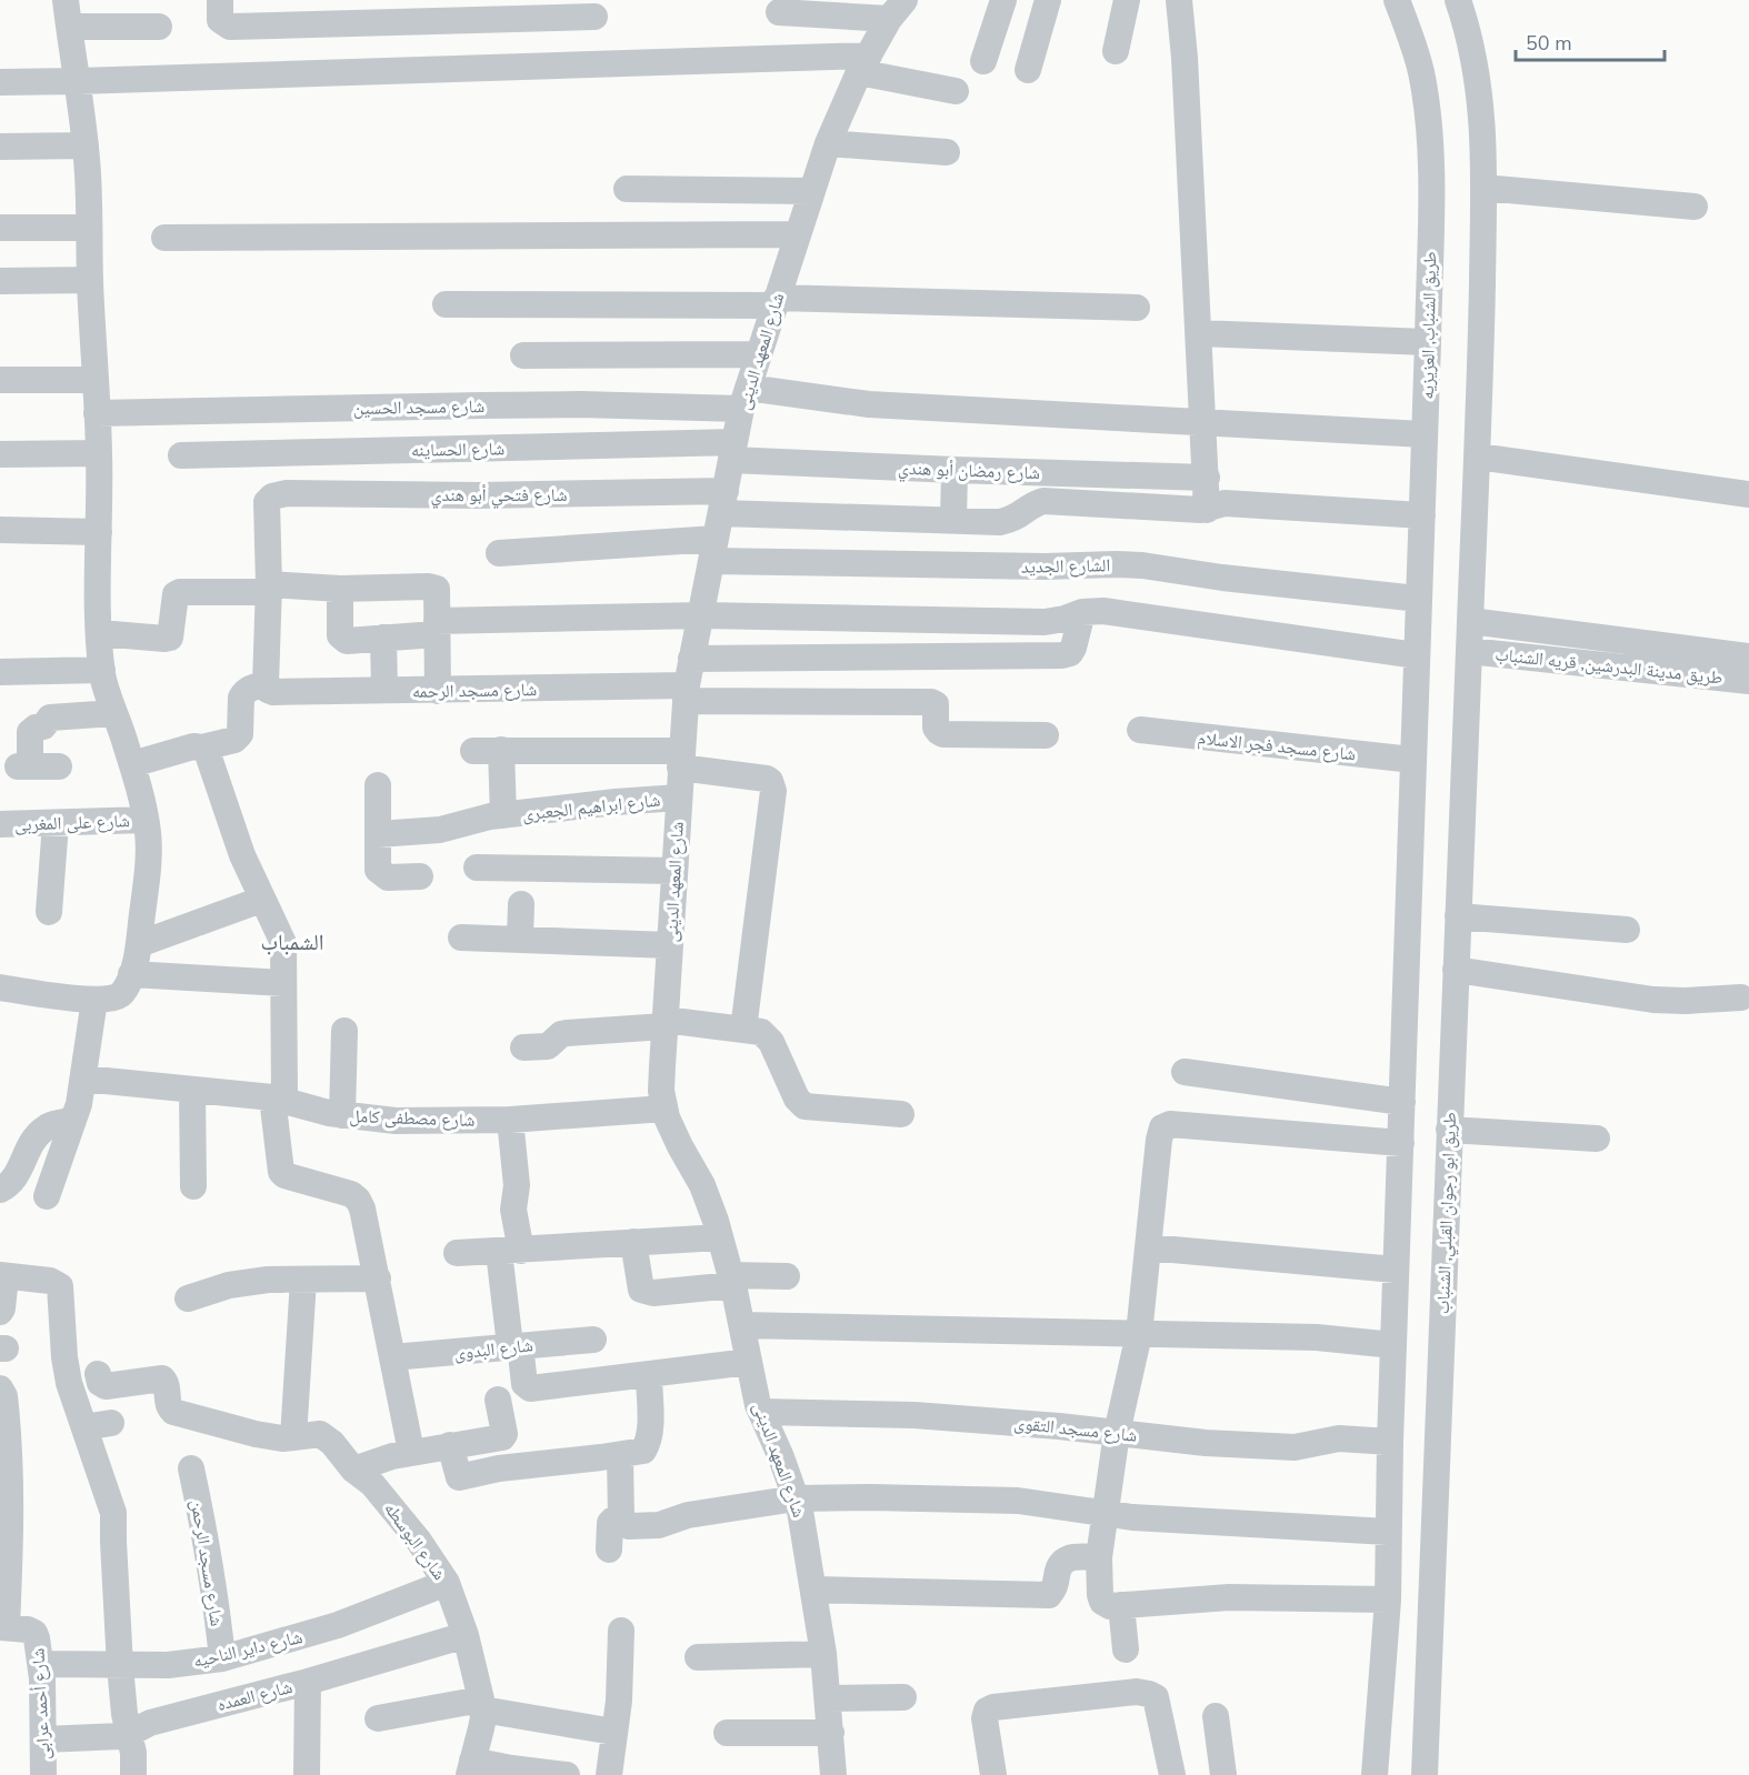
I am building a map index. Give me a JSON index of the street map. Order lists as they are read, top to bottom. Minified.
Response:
{"streets":{"street":["طريق الشنباب, العزيزيه","شارع المعهد الدينى","شارع مسجد الحسين","شارع الحساينه","شارع رمضان أبو هندي","شارع فتحي أبو هندي","الشارع الجديد","طريق مدينة البدرشين, قريه الشنباب","شارع مسجد الرحمه","شارع مسجد فجر الاسلام","شارع ابراهيم الجعبرى","شارع على المغربى","شارع مصطفى كامل","طريق ابو رجوان القبلي, الشنباب","شارع البدوى","شارع مسجد التقوى","شارع البوسطه","شارع مسجد الرحمن","شارع داير الناحيه","شارع العمده","شارع أحمد عرابى"]},"crossings":[["طريق الشنباب, العزيزيه","شارع مسجد الحسين"],["طريق الشنباب, العزيزيه","الشارع الجديد"],["شارع المعهد الدينى","شارع مسجد الحسين"],["شارع المعهد الدينى","شارع الحساينه"],["شارع المعهد الدينى","شارع رمضان أبو هندي"],["شارع المعهد الدينى","شارع فتحي أبو هندي"],["شارع المعهد الدينى","الشارع الجديد"],["شارع المعهد الدينى","شارع مسجد الرحمه"],["شارع المعهد الدينى","شارع ابراهيم الجعبرى"],["شارع المعهد الدينى","شارع مصطفى كامل"],["شارع المعهد الدينى","شارع مسجد التقوى"],["شارع الحساينه","شارع رمضان أبو هندي"],["شارع فتحي أبو هندي","الشارع الجديد"],["طريق مدينة البدرشين, قريه الشنباب","طريق ابو رجوان القبلي, الشنباب"],["شارع البوسطه","شارع داير الناحيه"],["شارع البوسطه","شارع العمده"],["شارع مسجد الرحمن","شارع داير الناحيه"],["شارع داير الناحيه","شارع أحمد عرابى"],["شارع العمده","شارع أحمد عرابى"]],"districts":["الشمباب"],"scale_bar":"50 m"}
